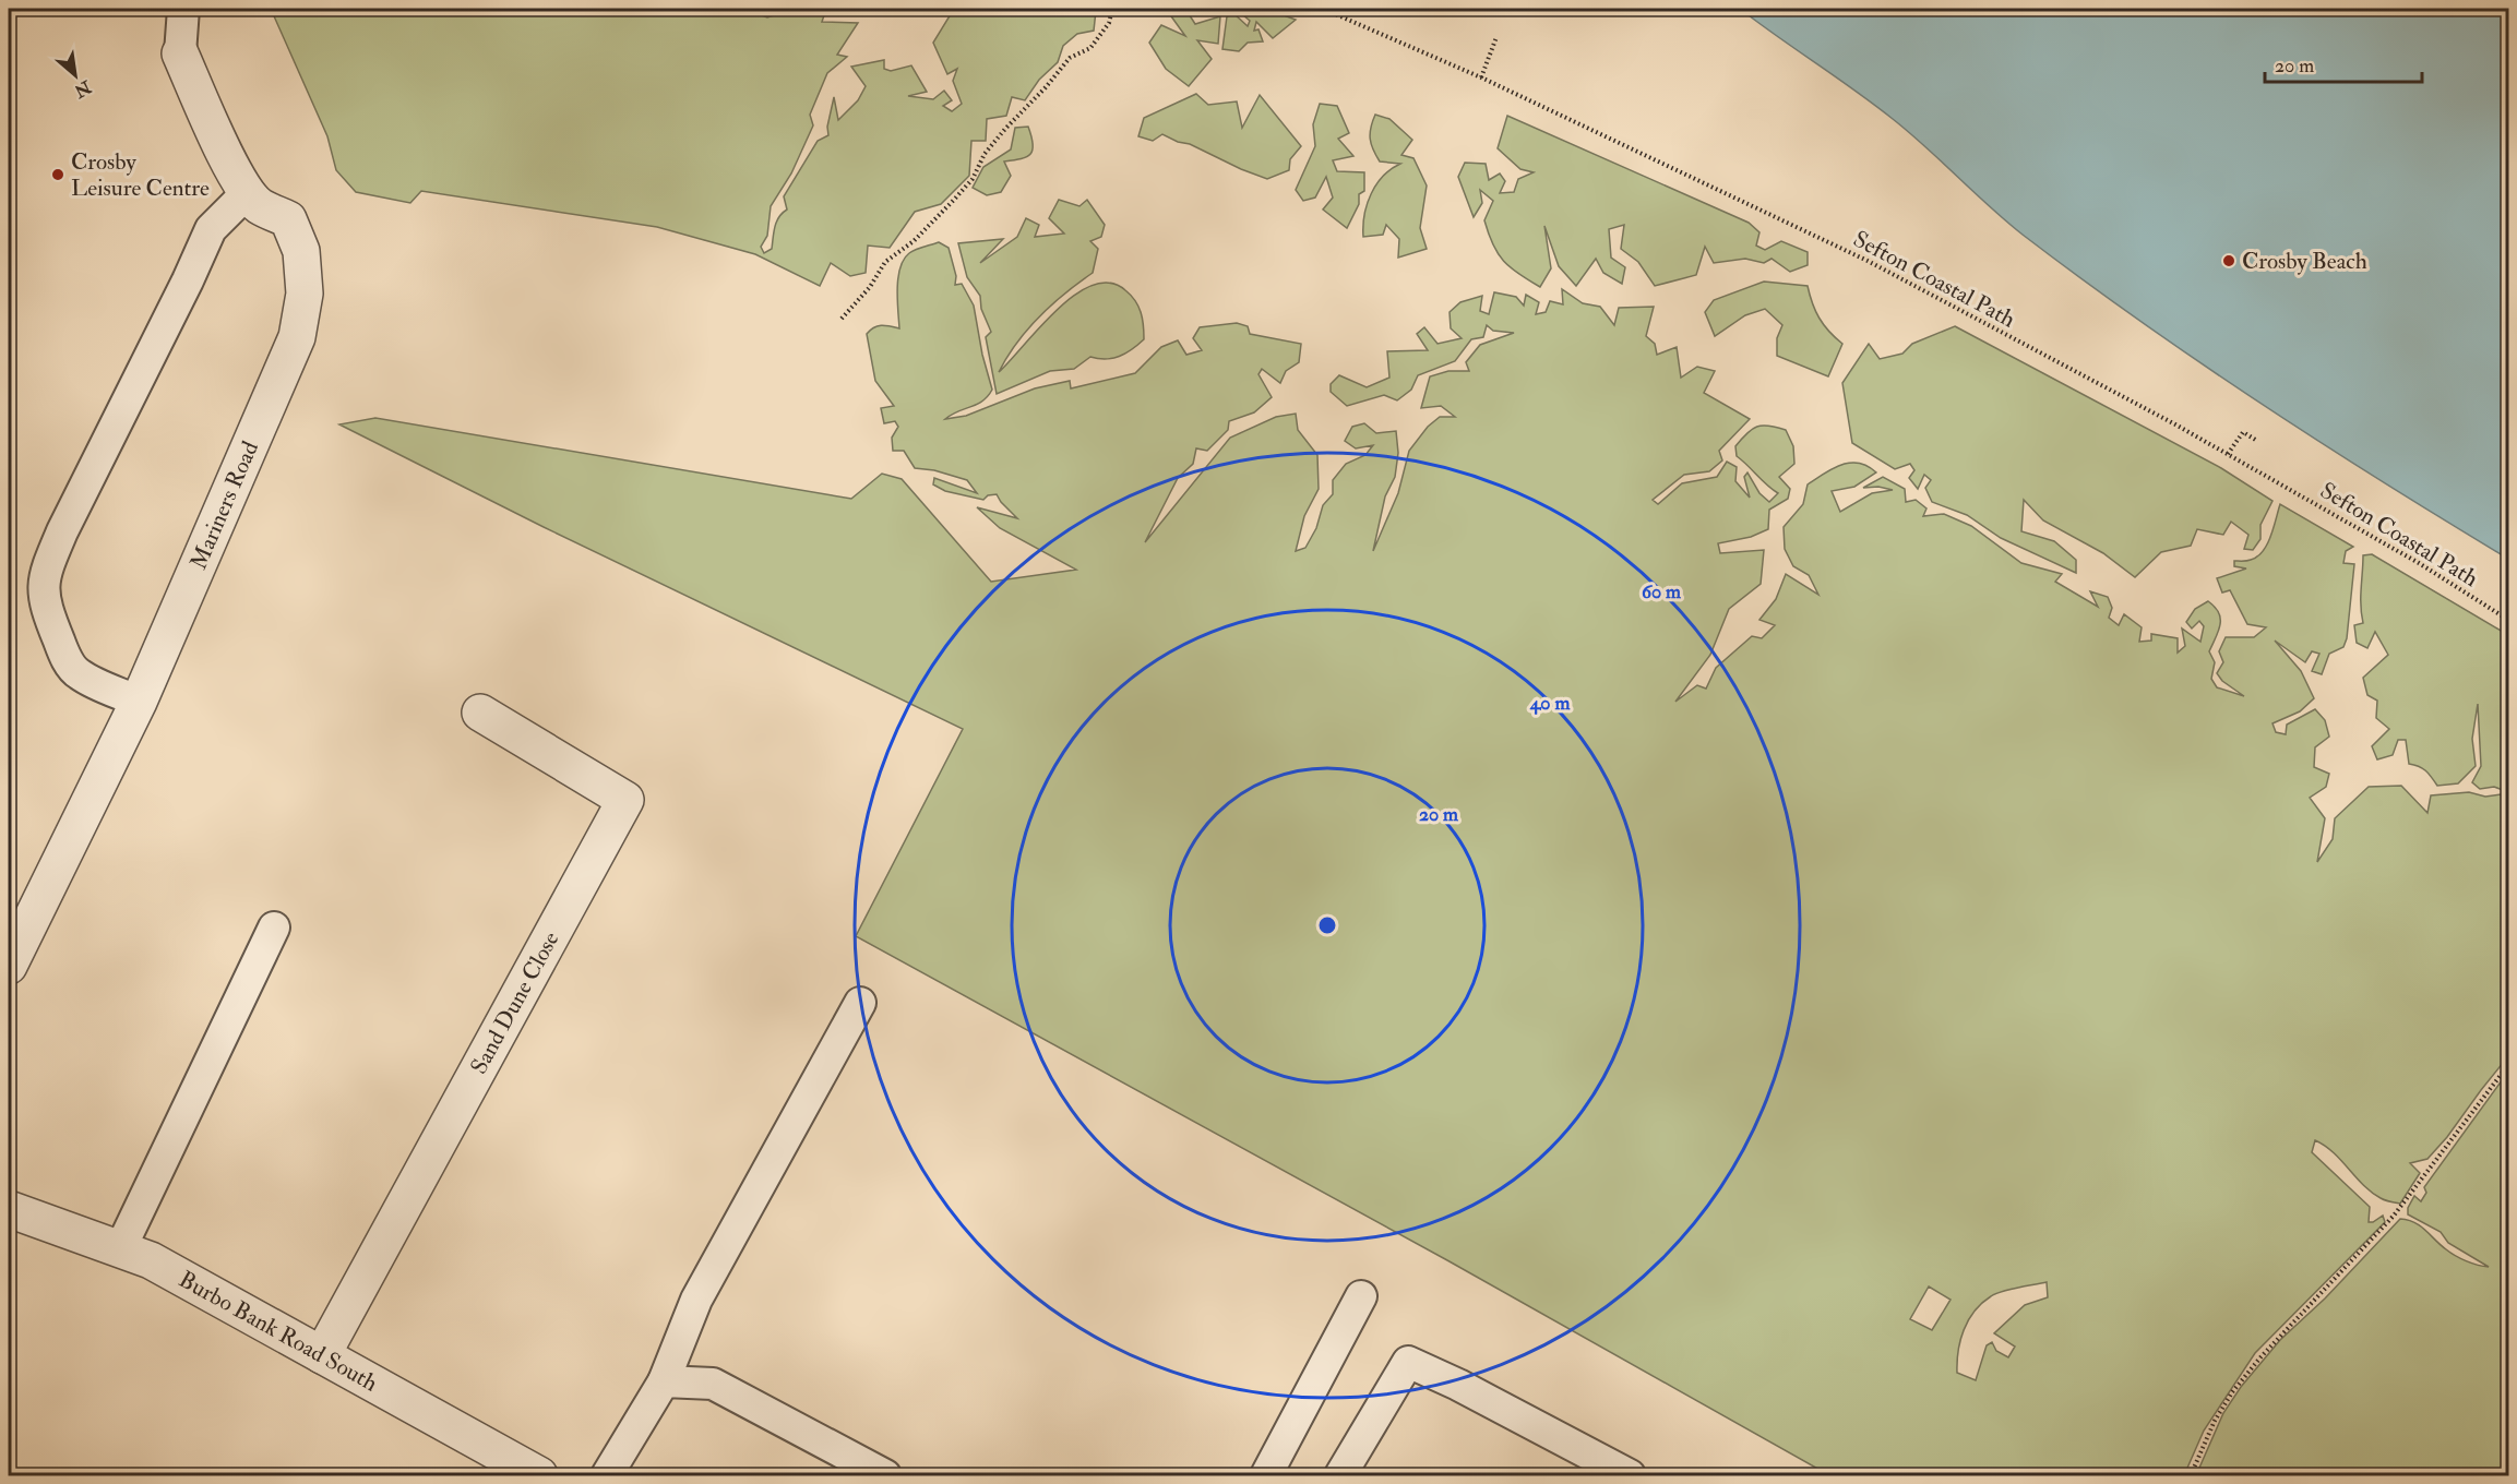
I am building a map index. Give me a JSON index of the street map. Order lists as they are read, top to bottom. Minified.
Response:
{"streets":{"street":["Mariners Road","Sand Dune Close","Burbo Bank Road South"],"path":["Sefton Coastal Path"]},"crossings":[["Sand Dune Close","Burbo Bank Road South"]],"places":["Crosby Leisure Centre","Crosby Beach"],"scale_bar":"20 m","north":"bottom right","rings":["60 m","40 m","20 m"]}
